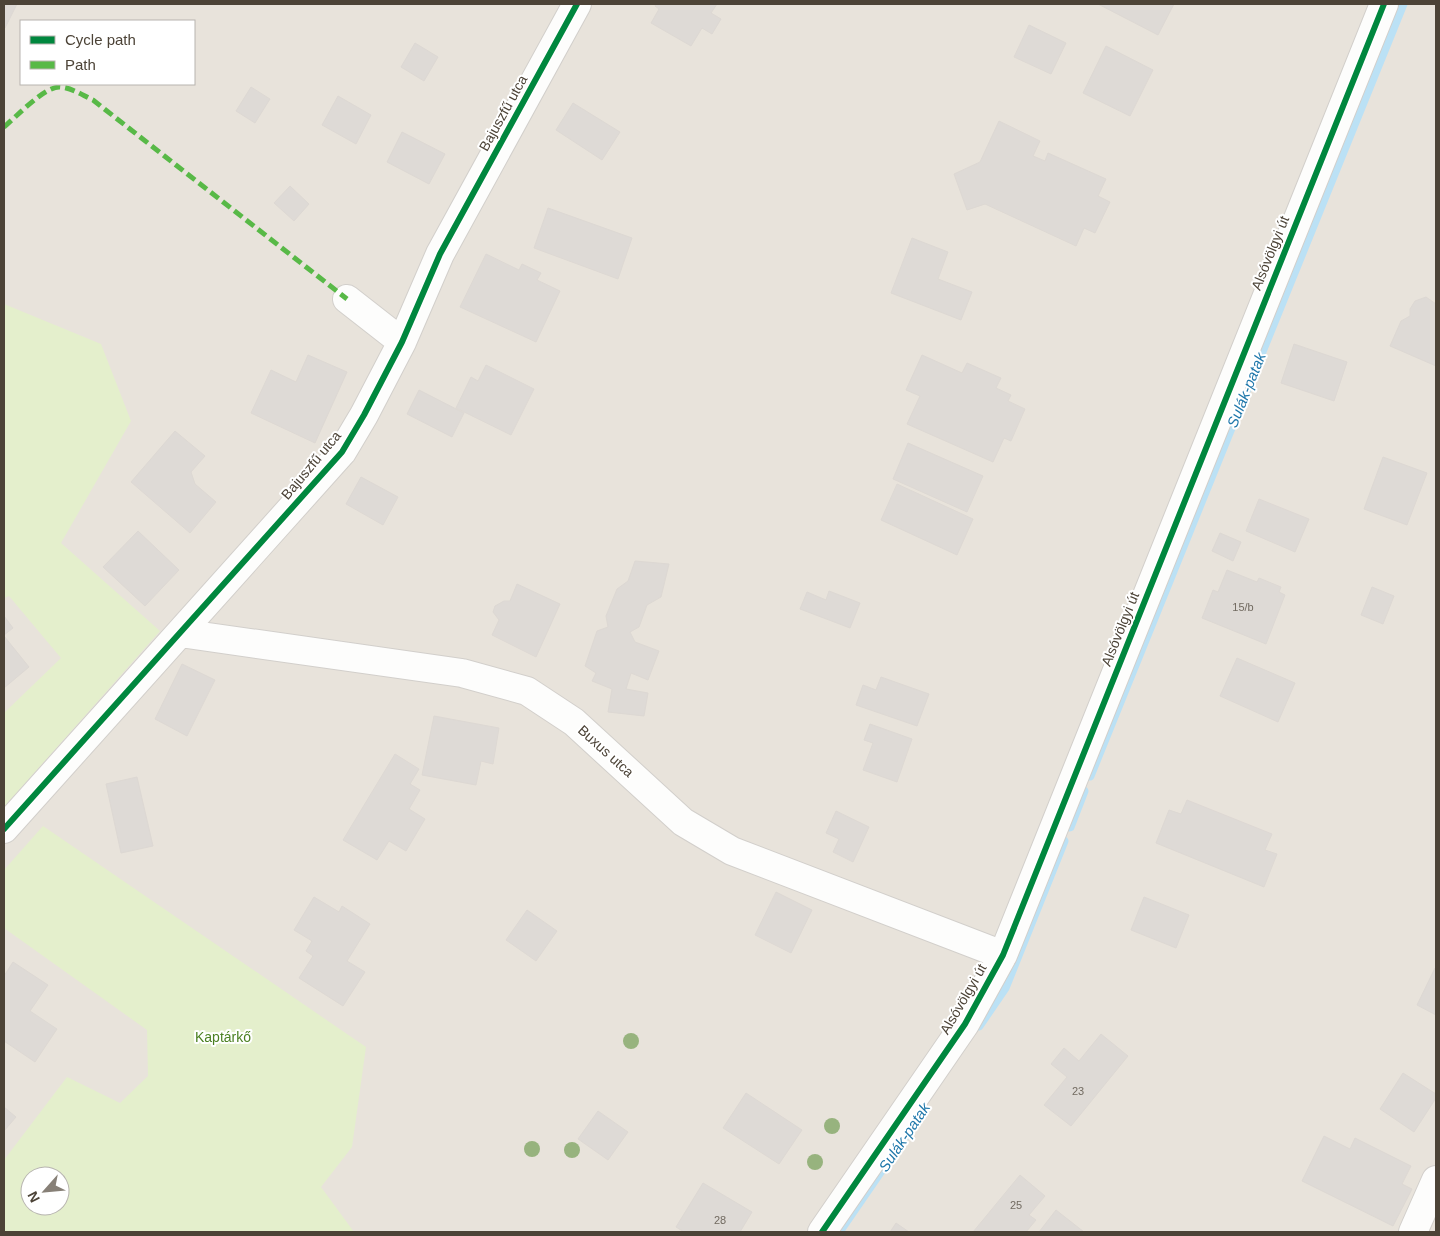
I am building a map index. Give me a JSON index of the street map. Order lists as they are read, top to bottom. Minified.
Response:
{"streets":{"street":["Bajuszfű utca","Alsóvölgyi út","Buxus utca"]},"crossings":[["Bajuszfű utca","Buxus utca"],["Alsóvölgyi út","Buxus utca"]],"water":["Sulák-patak"],"parks":["Kaptárkő"],"house_numbers":["15/b","23","25","28"],"legend":["Cycle path","Path"],"north":"bottom left"}
